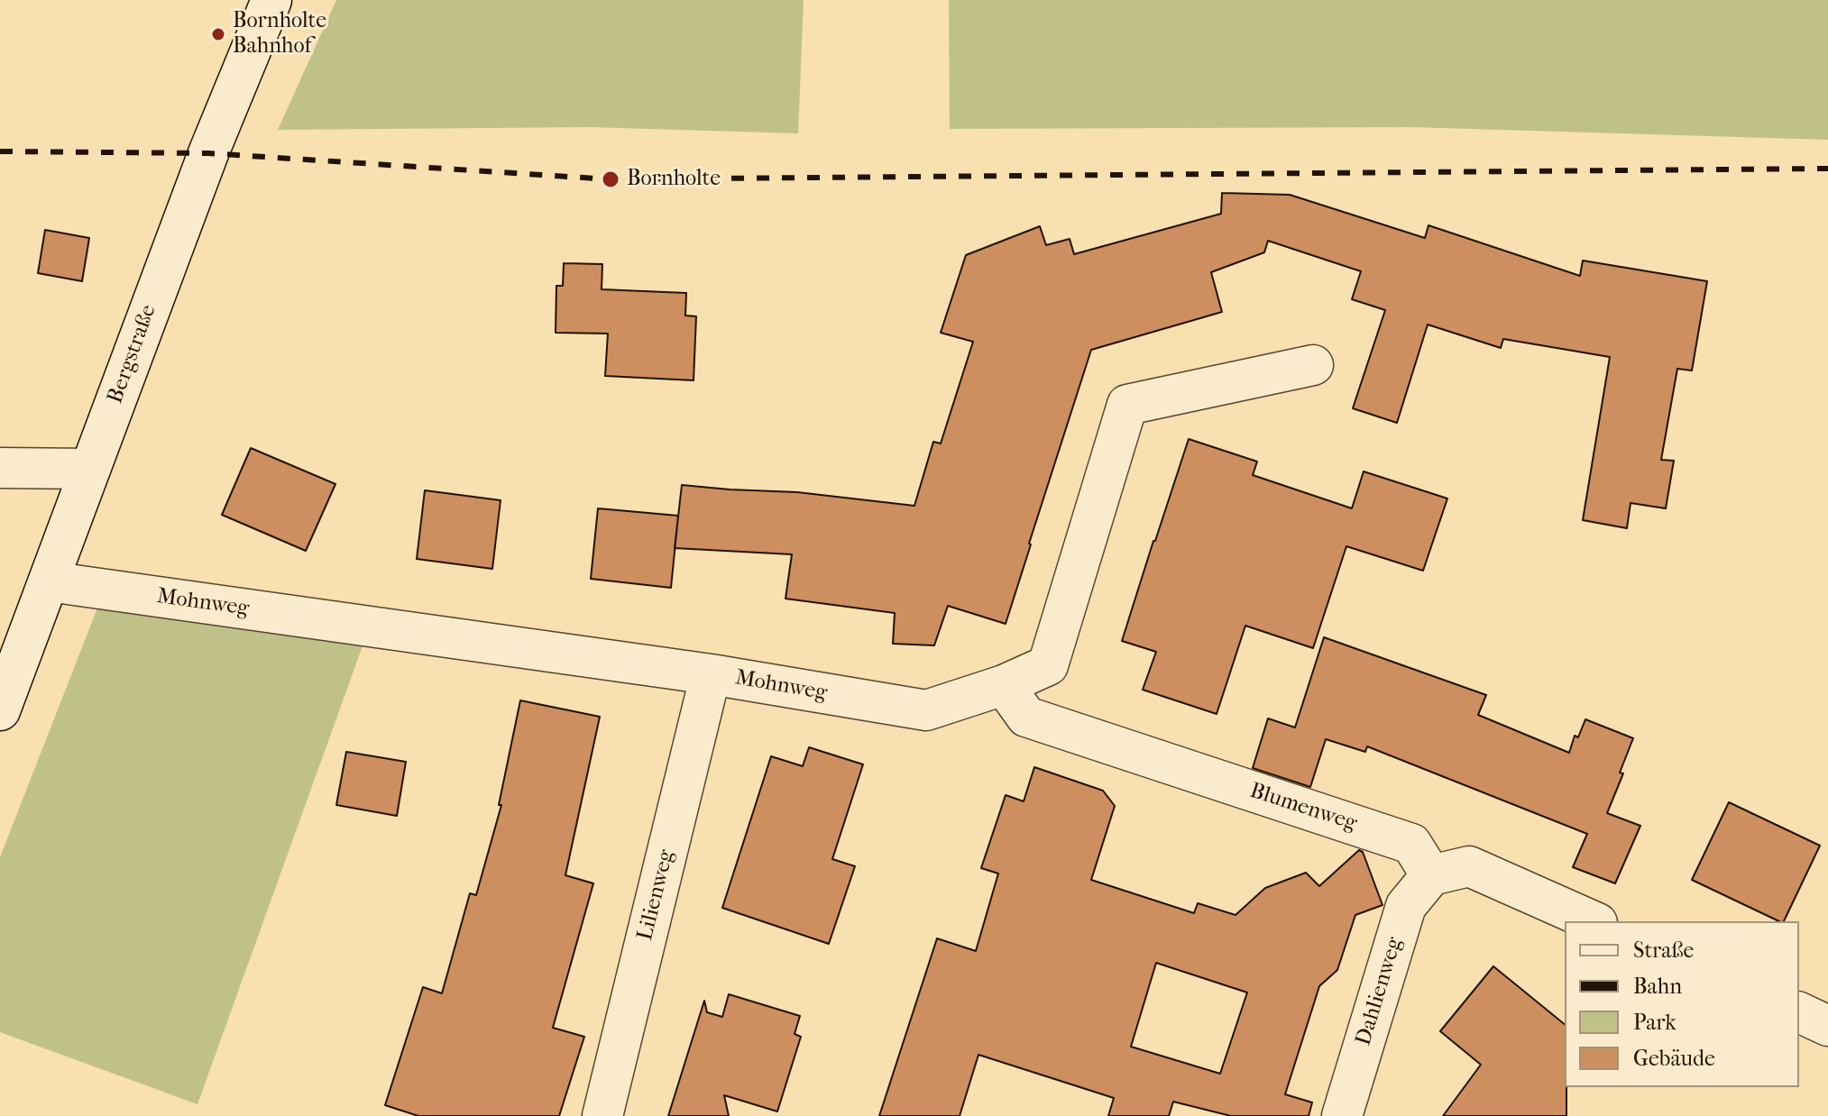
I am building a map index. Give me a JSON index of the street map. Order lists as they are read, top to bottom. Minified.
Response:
{"streets":{"street":["Bergstraße","Mohnweg","Blumenweg","Lilienweg","Dahlienweg"]},"crossings":[["Bergstraße","Mohnweg"],["Mohnweg","Blumenweg"],["Mohnweg","Lilienweg"],["Blumenweg","Dahlienweg"]],"places":["Bornholte Bahnhof","Bornholte"],"legend":["Straße","Bahn","Park","Gebäude"]}
